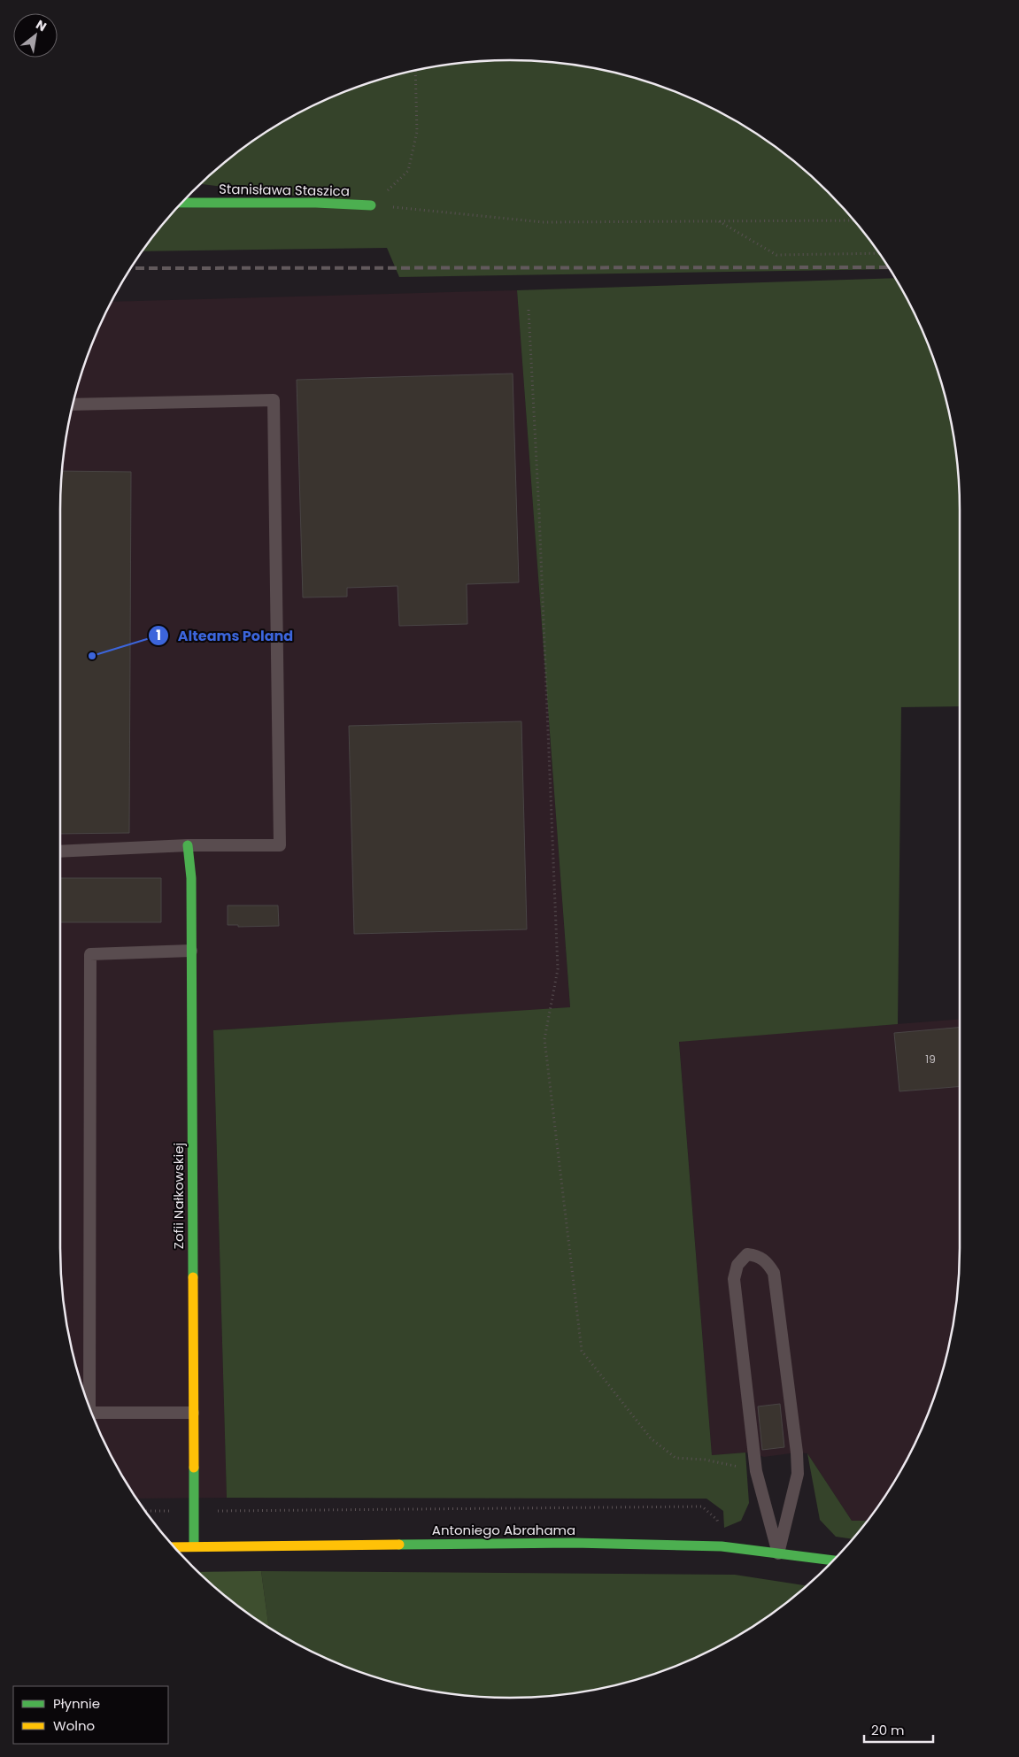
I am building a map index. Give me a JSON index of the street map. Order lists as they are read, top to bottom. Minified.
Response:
{"streets":{"street":["Stanisława Staszica","Zofii Nałkowskiej","Antoniego Abrahama"]},"crossings":[["Zofii Nałkowskiej","Antoniego Abrahama"]],"places":["Alteams Poland"],"house_numbers":["19"],"legend":["Płynnie","Wolno"],"scale_bar":"20 m","north":"top right"}
